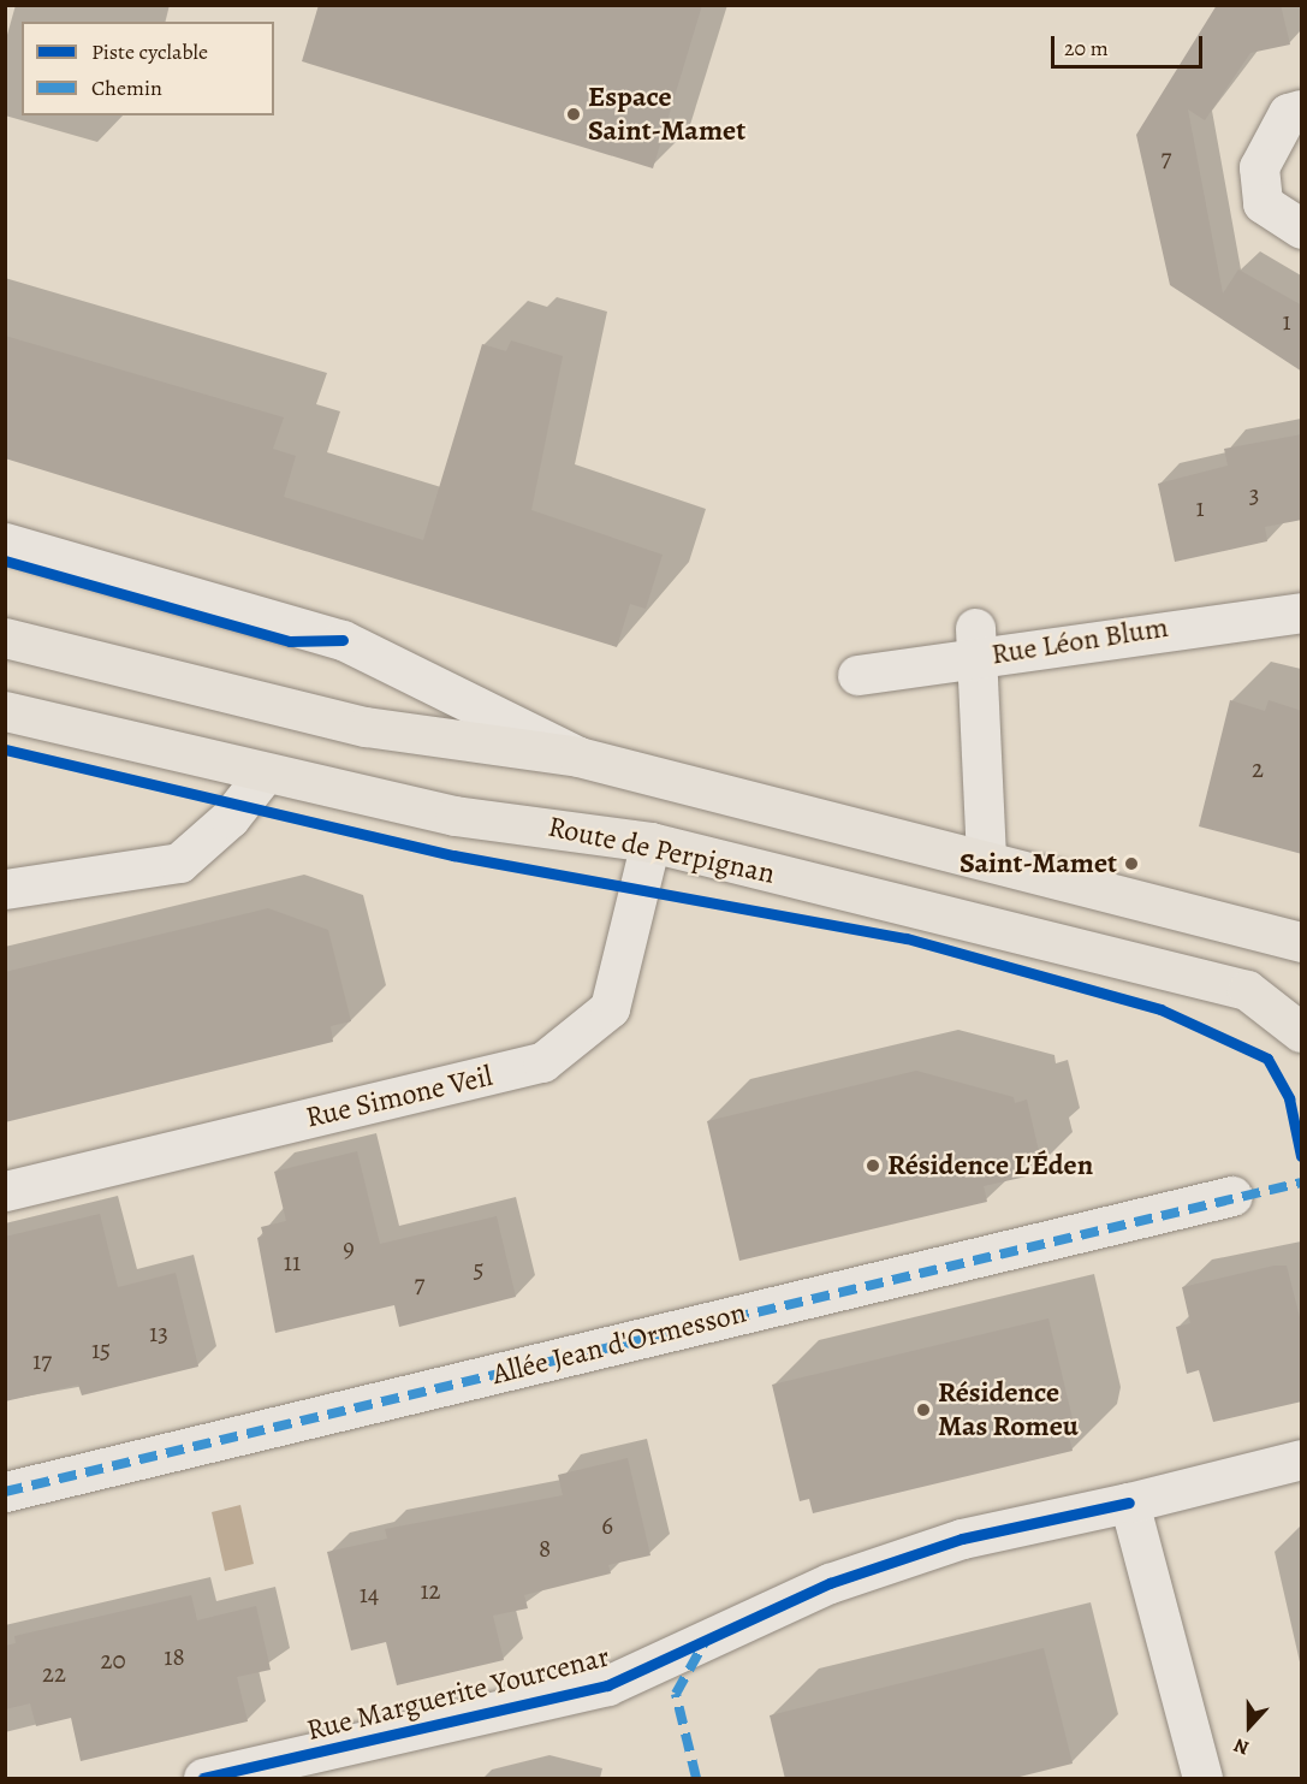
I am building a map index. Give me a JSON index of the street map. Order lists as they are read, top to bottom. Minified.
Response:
{"streets":{"main road":["Route de Perpignan"],"street":["Rue Léon Blum","Rue Simone Veil","Allée Jean d'Ormesson","Rue Marguerite Yourcenar"]},"crossings":[["Route de Perpignan","Rue Simone Veil"]],"places":["Espace Saint-Mamet","Saint-Mamet","Résidence L'Éden","Résidence Mas Romeu"],"house_numbers":["7","1","3","1","2","9","11","5","7","13","15","17","6","8","12","14","18","20","22"],"legend":["Piste cyclable","Chemin"],"scale_bar":"20 m","north":"bottom"}
